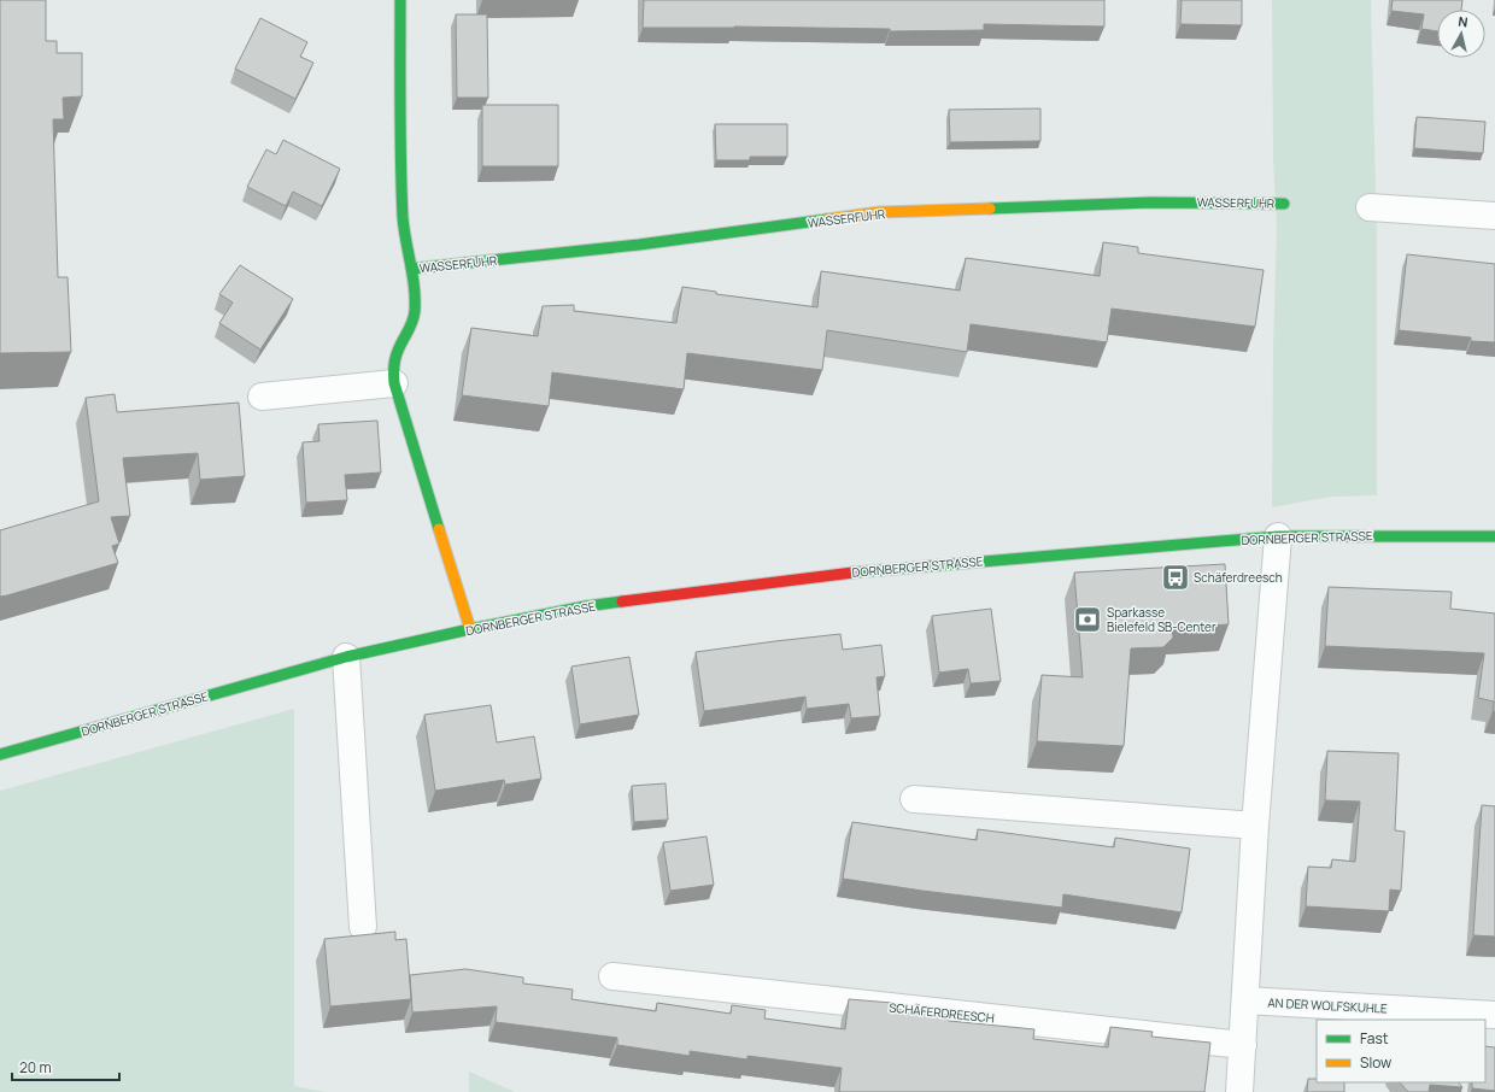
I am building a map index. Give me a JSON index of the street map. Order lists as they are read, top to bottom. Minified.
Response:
{"streets":{"street":["WASSERFUHR","DORNBERGER STRASSE","AN DER WOLFSKUHLE","SCHÄFERDREESCH"]},"crossings":[["WASSERFUHR","DORNBERGER STRASSE"]],"places":{"bus stop":["Schäferdreesch"],"bank":["Sparkasse Bielefeld SB-Center"]},"legend":["Fast","Slow"],"scale_bar":"20 m","north":"top"}
